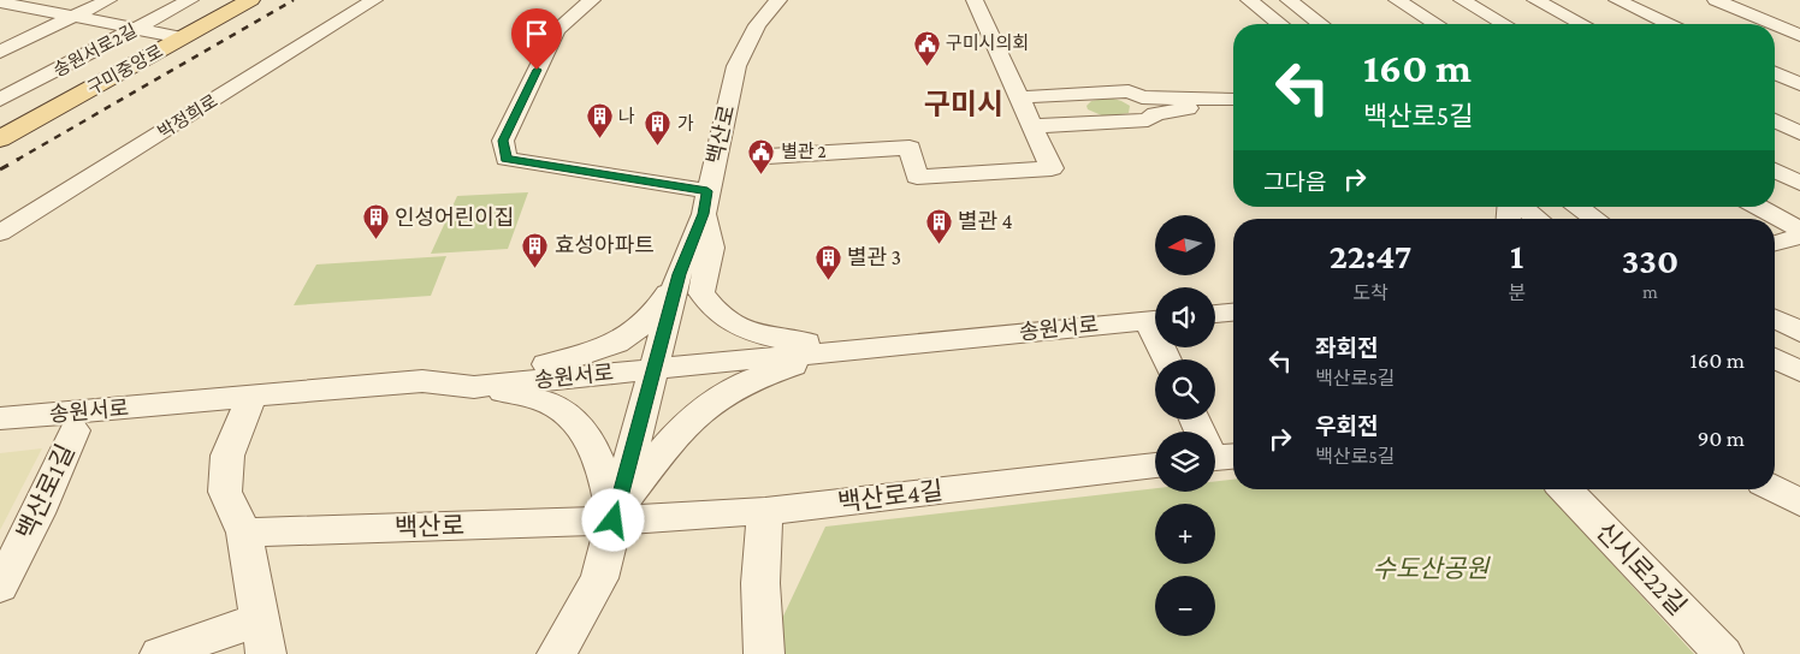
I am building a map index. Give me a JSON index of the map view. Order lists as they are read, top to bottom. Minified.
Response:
{"streets":{"main road":["구미중앙로"],"street":["송원서로2길","박정희로","백산로","송원서로","백산로1길","백산로4길","신시로22길"]},"crossings":[["백산로","송원서로"],["백산로","백산로4길"]],"districts":["구미시"],"parks":["수도산공원"],"places":{"public building":["구미시의회","별관 2"],"building":["나","가","인성어린이집","별관 4","효성아파트","별관 3"]},"north":"left","page":{"turn":["160 m","백산로5길"],"then":"그다음","map_buttons":["+","−"],"eta":["22:47","도착","1","분","330","m"],"list":[{"name":"좌회전","note":"백산로5길","value":"160 m"},{"name":"우회전","note":"백산로5길","value":"90 m"}]}}
